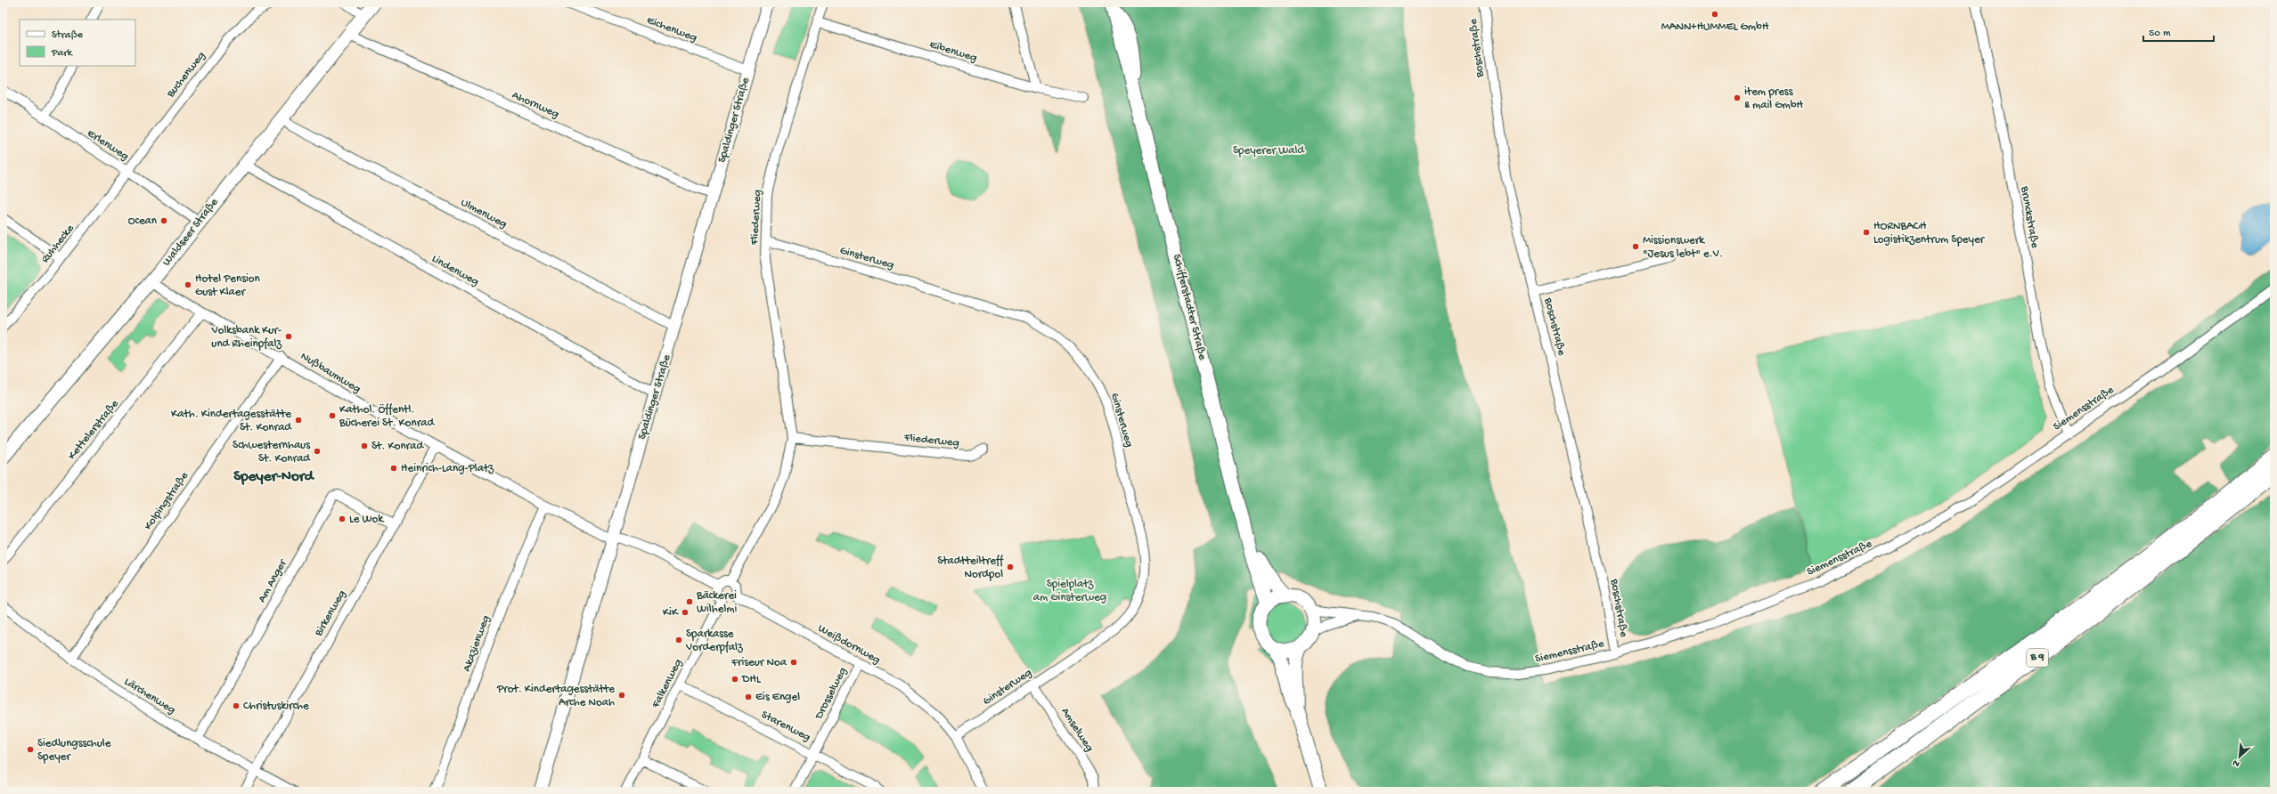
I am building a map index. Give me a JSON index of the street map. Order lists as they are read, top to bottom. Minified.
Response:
{"streets":{"highway":["B 9"],"main road":["Waldseer Straße","Schifferstadter Straße"],"street":["Eichenweg","Boschstraße","Eibenweg","Buchenweg","Ahornweg","Spaldinger Straße","Erlenweg","Ulmenweg","Fliederweg","Brunckstraße","Ruhhecke","Ginsterweg","Lindenweg","Nußbaumweg","Siemensstraße","Kettelerstraße","Kolpingstraße","Am Anger","Birkenweg","Akazienweg","Weißdornweg","Falkenweg","Drosselweg","Lärchenweg","Starenweg","Amselweg"]},"crossings":[["Eichenweg","Spaldinger Straße"],["Boschstraße","Siemensstraße"],["Eibenweg","Fliederweg"],["Buchenweg","Erlenweg"],["Buchenweg","Ruhhecke"],["Ahornweg","Spaldinger Straße"],["Ahornweg","Waldseer Straße"],["Spaldinger Straße","Ulmenweg"],["Spaldinger Straße","Lindenweg"],["Spaldinger Straße","Nußbaumweg"],["Erlenweg","Waldseer Straße"],["Erlenweg","Ruhhecke"],["Ulmenweg","Waldseer Straße"],["Fliederweg","Ginsterweg"],["Fliederweg","Weißdornweg"],["Fliederweg","Falkenweg"],["Brunckstraße","Siemensstraße"],["Waldseer Straße","Lindenweg"],["Waldseer Straße","Nußbaumweg"],["Ginsterweg","Weißdornweg"],["Ginsterweg","Amselweg"],["Schifferstadter Straße","Siemensstraße"],["Nußbaumweg","Kettelerstraße"],["Nußbaumweg","Kolpingstraße"],["Nußbaumweg","Birkenweg"],["Nußbaumweg","Akazienweg"],["Kolpingstraße","Lärchenweg"],["Am Anger","Birkenweg"],["Am Anger","Lärchenweg"],["Birkenweg","Lärchenweg"],["Weißdornweg","Falkenweg"],["Weißdornweg","Drosselweg"],["Falkenweg","Starenweg"],["Drosselweg","Starenweg"]],"districts":["Speyer-Nord"],"parks":["Speyerer Wald","Spielplatz am Ginsterweg"],"places":["MANN+HUMMEL GmbH","item press & mail GmbH","Ocean","HORNBACH Logistikzentrum Speyer","Missionswerk \"Jesus lebt\" e.V.","Hotel Pension Gust Klaer","Volksbank Kur- und Rheinpfalz","Kathol. Öffentl. Bücherei St. Konrad","Kath. Kindertagesstätte St. Konrad","St. Konrad","Schwesternhaus St. Konrad","Heinrich-Lang-Platz","Le Wok","Stadtteiltreff Nordpol","Bäckerei Wilhelmi","KiK","Sparkasse Vorderpfalz","Friseur Noa","DHL","Prot. Kindertagesstätte Arche Noah","Eis Engel","Christuskirche","Siedlungsschule Speyer"],"legend":["Straße","Park"],"scale_bar":"50 m","north":"bottom left"}
